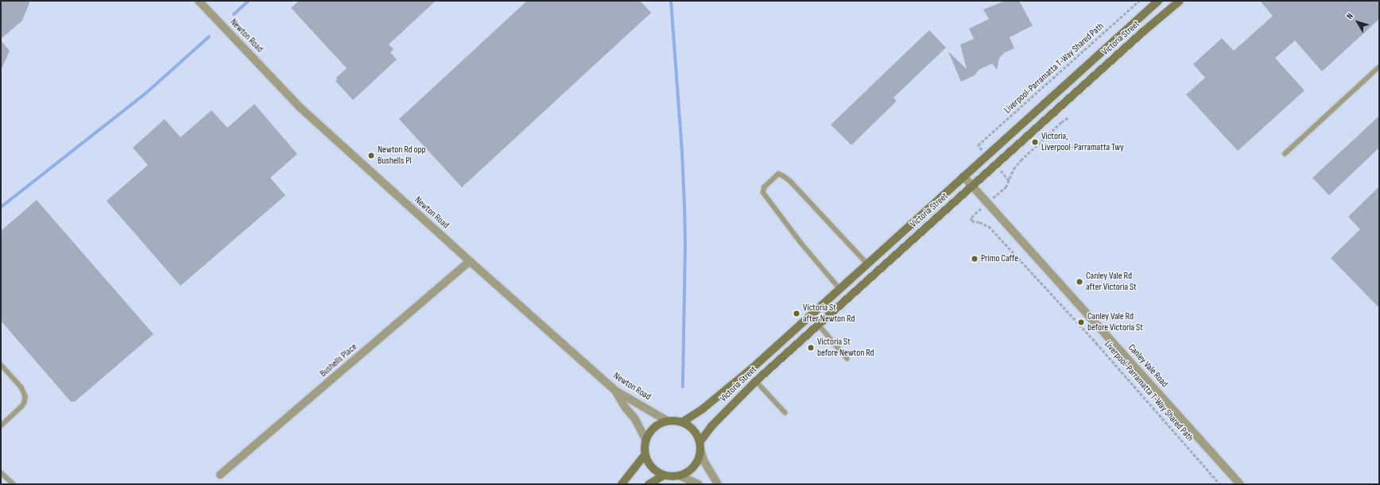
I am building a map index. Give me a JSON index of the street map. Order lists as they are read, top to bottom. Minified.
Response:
{"streets":{"main road":["Victoria Street"],"street":["Newton Road","Bushells Place","Canley Vale Road"],"path":["Liverpool-Parramatta T-Way Shared Path"]},"crossings":[["Newton Road","Victoria Street"],["Newton Road","Bushells Place"],["Victoria Street","Canley Vale Road"]],"places":["Victoria, Liverpool-Parramatta Twy","Newton Rd opp Bushells Pl","Primo Caffe","Canley Vale Rd after Victoria St","Victoria St after Newton Rd","Canley Vale Rd before Victoria St","Victoria St before Newton Rd"],"north":"top left"}
